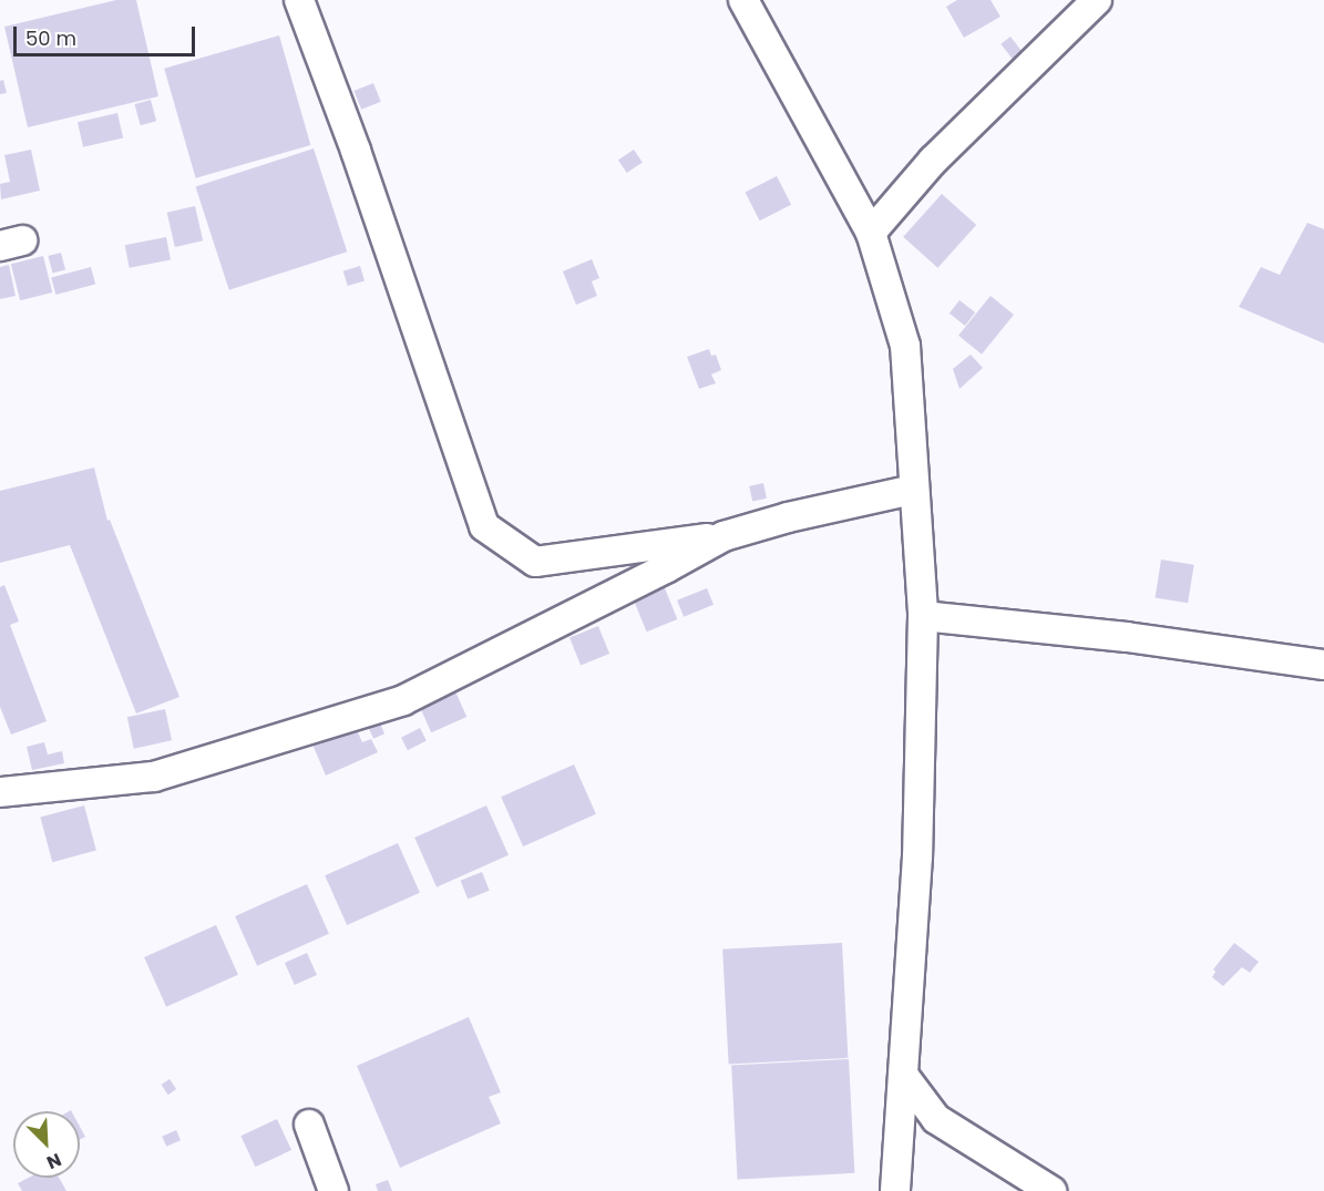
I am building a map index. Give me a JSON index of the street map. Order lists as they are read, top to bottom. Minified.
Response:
{"scale_bar":"50 m","north":"bottom right"}
